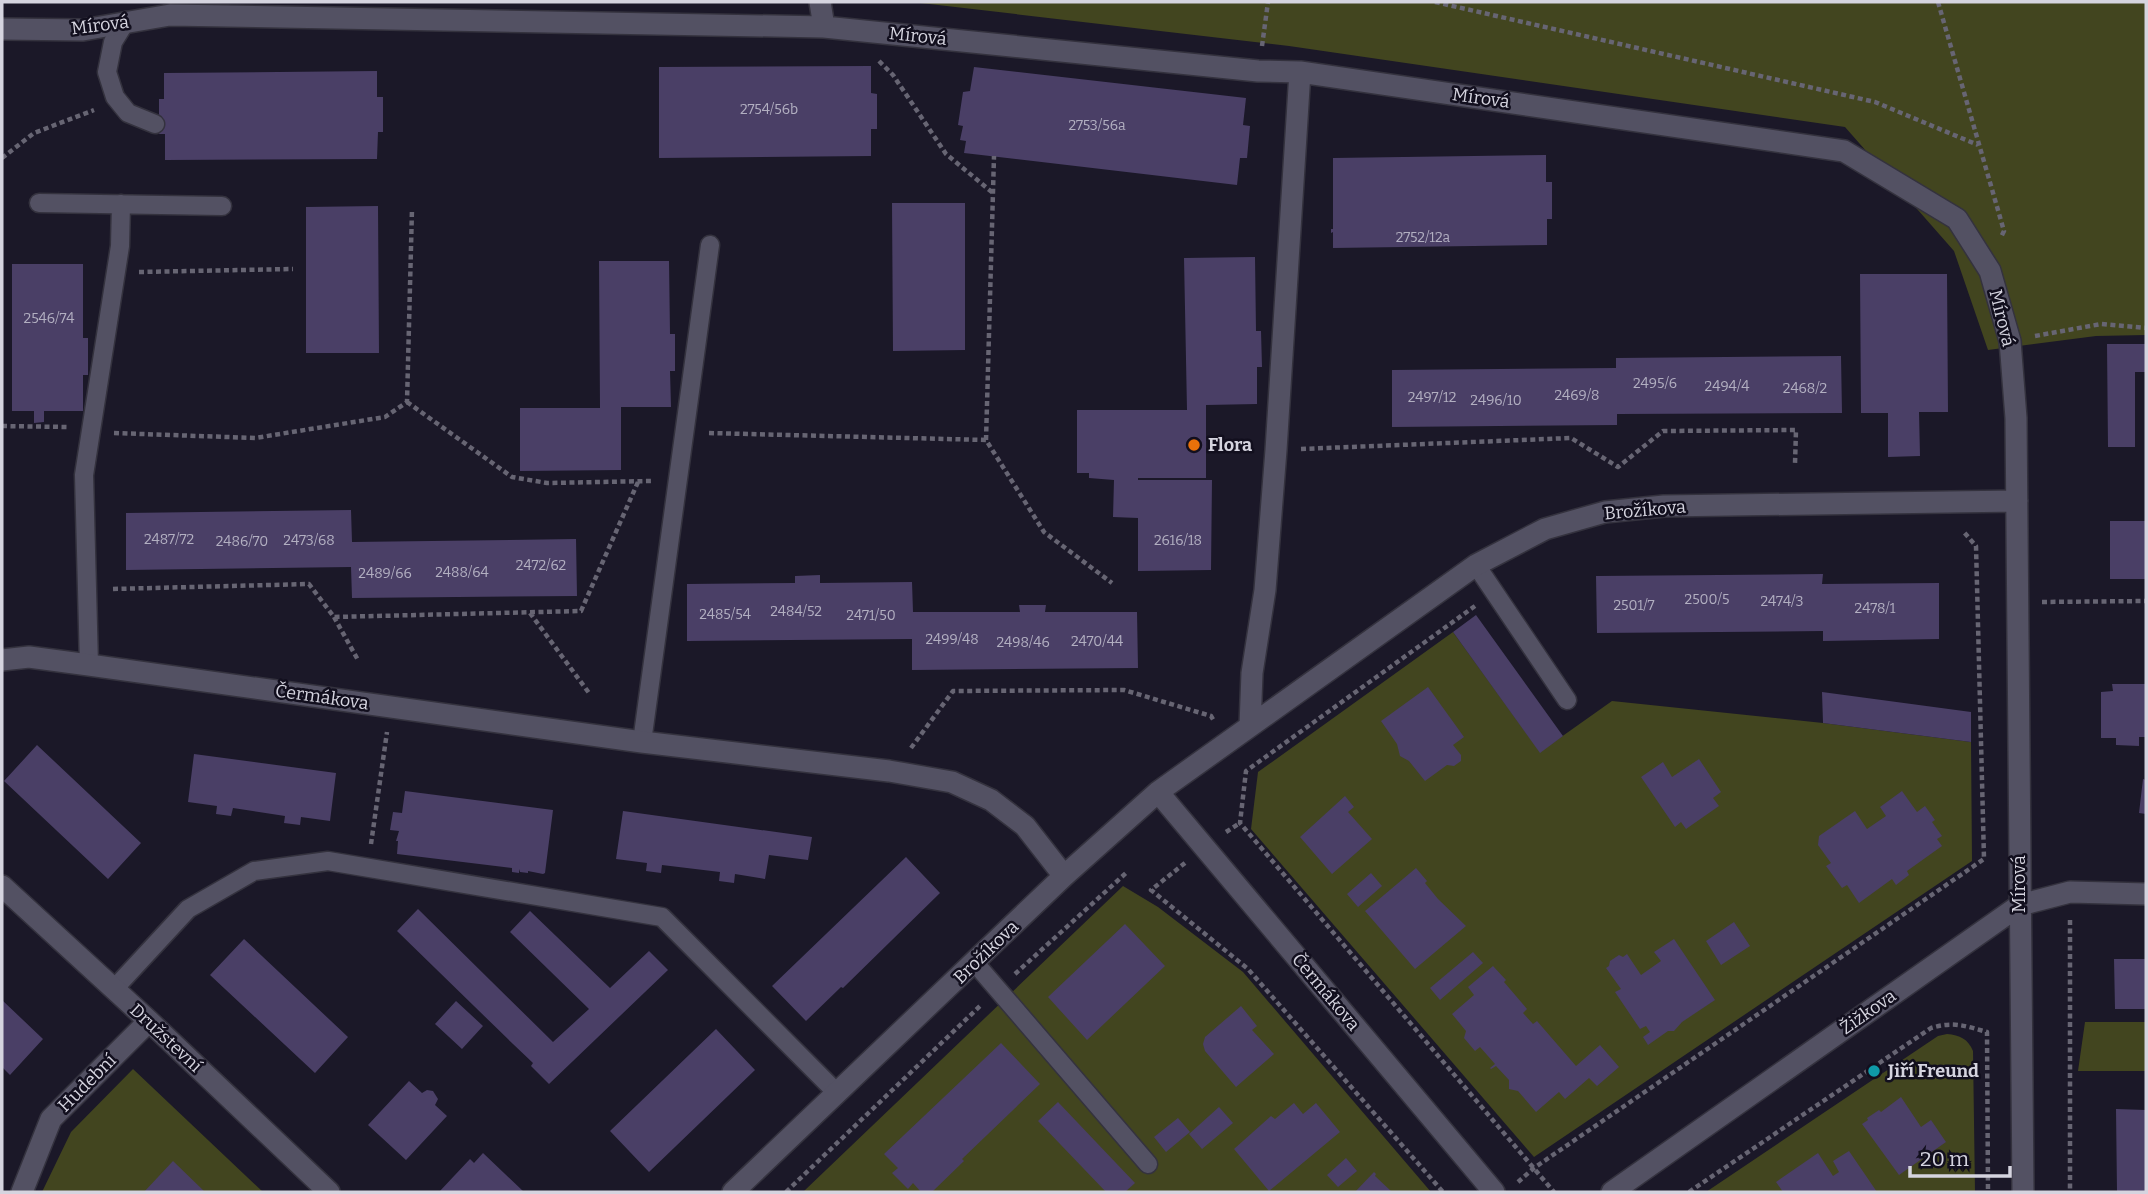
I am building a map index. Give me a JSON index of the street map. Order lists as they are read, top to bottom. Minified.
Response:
{"streets":{"street":["Mírová","Brožíkova","Čermákova","Žižkova","Družstevní","Hudební"]},"crossings":[["Mírová","Brožíkova"],["Mírová","Žižkova"],["Brožíkova","Čermákova"],["Družstevní","Hudební"]],"places":["Flora","Jiří Freund"],"house_numbers":["2754/56b","2753/56a","2752/12a","2546/74","2495/6","2494/4","2468/2","2469/8","2497/12","2496/10","2487/72","2473/68","2616/18","2486/70","2472/62","2488/64","2489/66","2500/5","2474/3","2501/7","2478/1","2484/52","2485/54","2471/50","2499/48","2470/44","2498/46"],"scale_bar":"20 m"}
